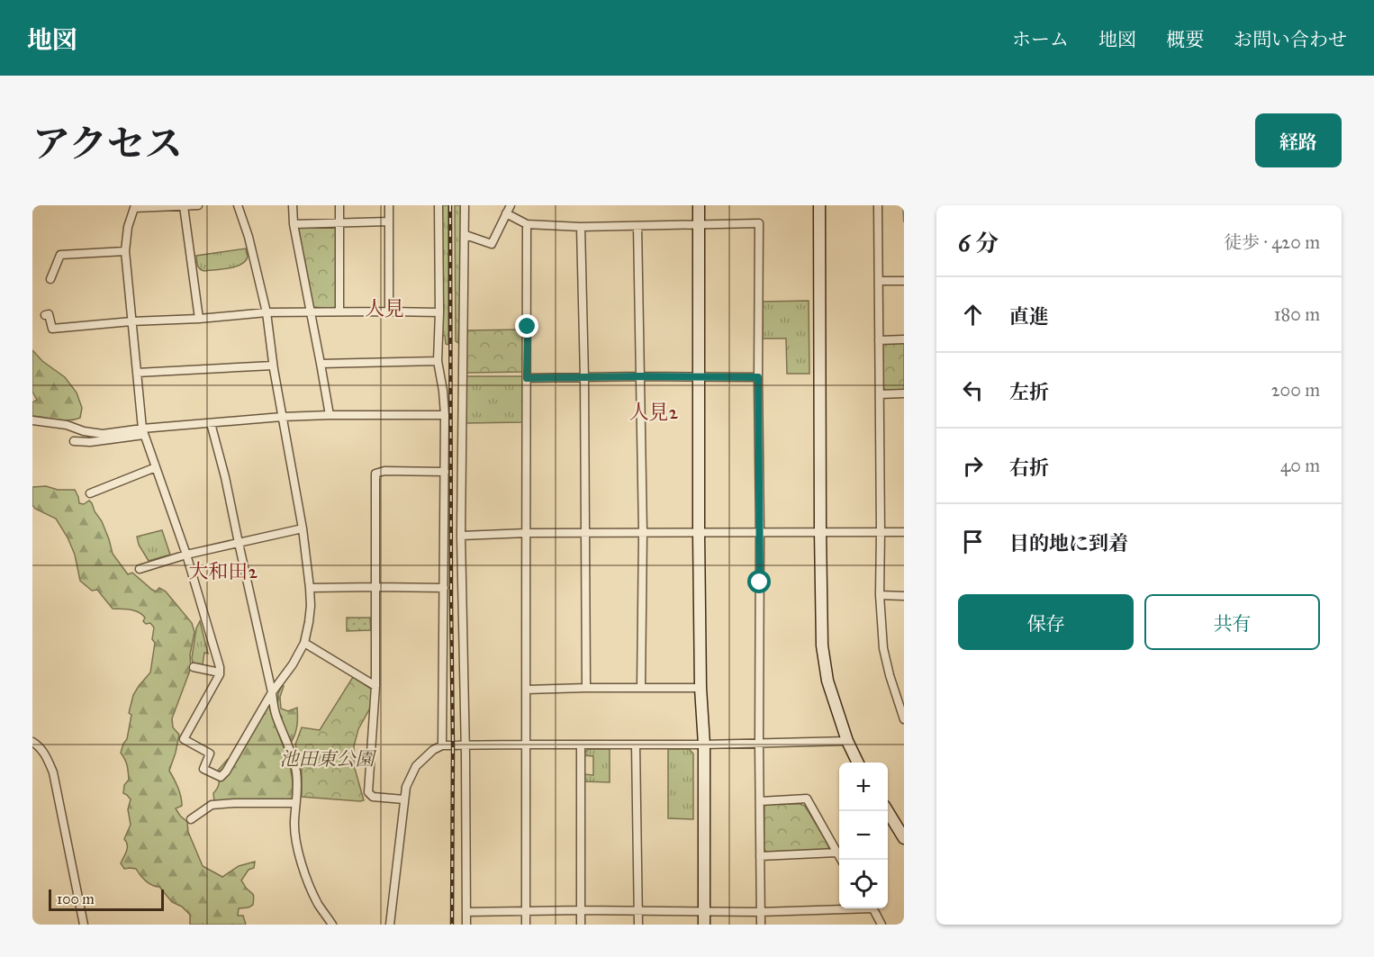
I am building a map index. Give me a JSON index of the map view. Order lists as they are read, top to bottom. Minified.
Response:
{"districts":["人見","人見2","大和田2"],"parks":["池田東公園"],"scale_bar":"100 m","page":{"header":"地図","nav":["ホーム","地図","概要","お問い合わせ"],"title":"アクセス","buttons":["経路",["保存","共有"]],"heading":["6 分","徒歩 · 420 m"],"list":[["直進","180 m"],["左折","200 m"],["右折","40 m"],"目的地に到着"],"map_buttons":["+","−"],"scale":"100 m"}}
